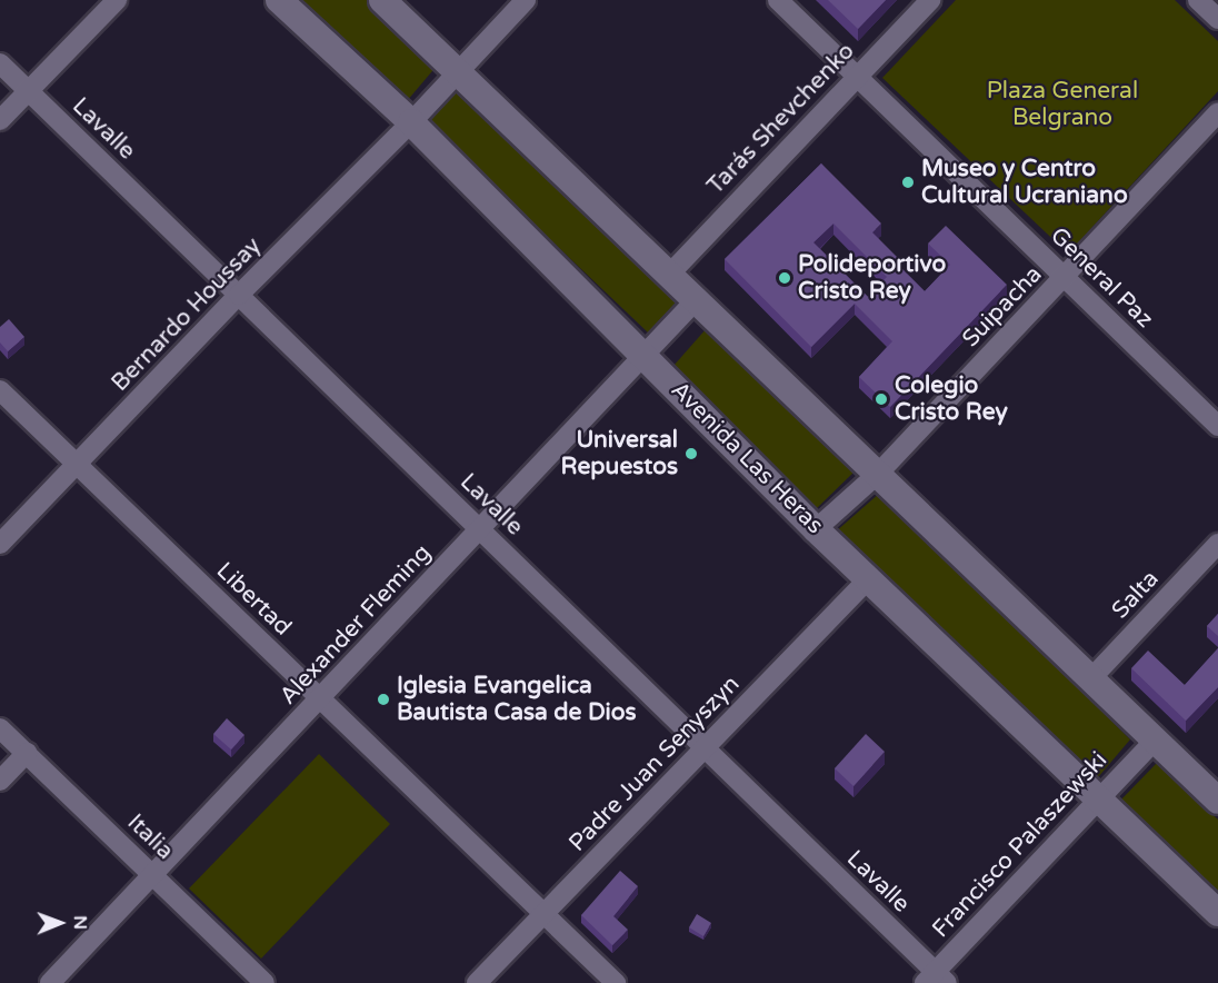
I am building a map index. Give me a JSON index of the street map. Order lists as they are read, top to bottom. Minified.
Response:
{"streets":{"main road":["Avenida Las Heras"],"street":["Tarás Shevchenko","Lavalle","General Paz","Suipacha","Bernardo Houssay","Salta","Libertad","Alexander Fleming","Padre Juan Senyszyn","Italia","Francisco Palaszewski"]},"crossings":[["Tarás Shevchenko","General Paz"],["Lavalle","Bernardo Houssay"],["Lavalle","Alexander Fleming"],["Lavalle","Padre Juan Senyszyn"],["Lavalle","Francisco Palaszewski"],["General Paz","Suipacha"],["Suipacha","Avenida Las Heras"],["Bernardo Houssay","Avenida Las Heras"],["Bernardo Houssay","Libertad"],["Avenida Las Heras","Alexander Fleming"],["Avenida Las Heras","Padre Juan Senyszyn"],["Avenida Las Heras","Francisco Palaszewski"],["Libertad","Alexander Fleming"],["Libertad","Padre Juan Senyszyn"],["Alexander Fleming","Italia"]],"parks":["Plaza General Belgrano"],"places":["Museo y Centro Cultural Ucraniano","Polideportivo Cristo Rey","Colegio Cristo Rey","Universal Repuestos","Iglesia Evangelica Bautista Casa de Dios"],"north":"right"}
